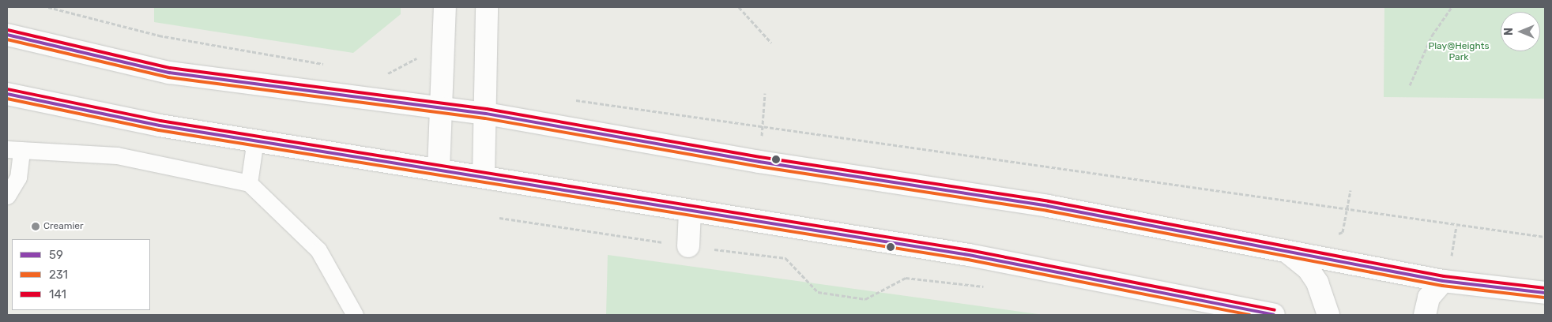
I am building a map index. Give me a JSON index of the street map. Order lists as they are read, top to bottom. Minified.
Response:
{"parks":["Play@Heights Park"],"places":["Creamier"],"lines":["transit line 141","transit line 59","transit line 231"],"legend":["59","231","141"],"north":"left"}
